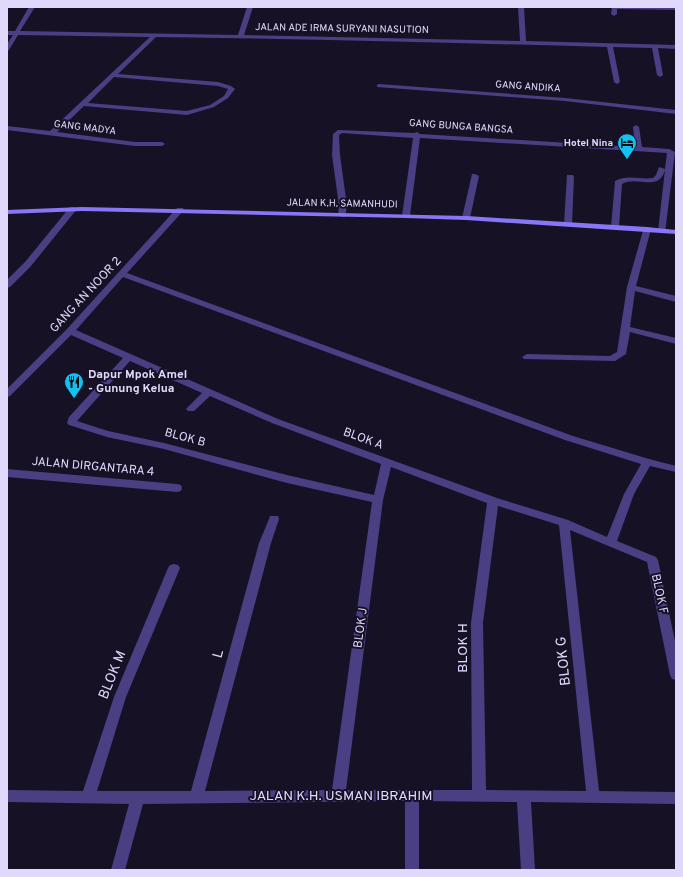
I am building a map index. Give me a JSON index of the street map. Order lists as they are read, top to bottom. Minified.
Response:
{"streets":{"street":["JALAN ADE IRMA SURYANI NASUTION","GANG ANDIKA","GANG BUNGA BANGSA","GANG MADYA","JALAN K.H. SAMANHUDI","GANG AN NOOR 2","BLOK B","BLOK A","JALAN DIRGANTARA 4","BLOK F","BLOK J","BLOK H","L","BLOK G","BLOK M","JALAN K.H. USMAN IBRAHIM"]},"crossings":[["GANG BUNGA BANGSA","JALAN K.H. SAMANHUDI"],["JALAN K.H. SAMANHUDI","GANG AN NOOR 2"],["GANG AN NOOR 2","BLOK A"],["BLOK B","BLOK A"],["BLOK B","BLOK J"],["BLOK A","BLOK F"],["BLOK A","BLOK J"],["BLOK A","BLOK H"],["BLOK A","BLOK G"],["BLOK J","JALAN K.H. USMAN IBRAHIM"],["BLOK H","JALAN K.H. USMAN IBRAHIM"],["L","JALAN K.H. USMAN IBRAHIM"],["BLOK G","JALAN K.H. USMAN IBRAHIM"],["BLOK M","JALAN K.H. USMAN IBRAHIM"]],"places":{"hotel":["Hotel Nina"],"restaurant":["Dapur Mpok Amel - Gunung Kelua"]}}
